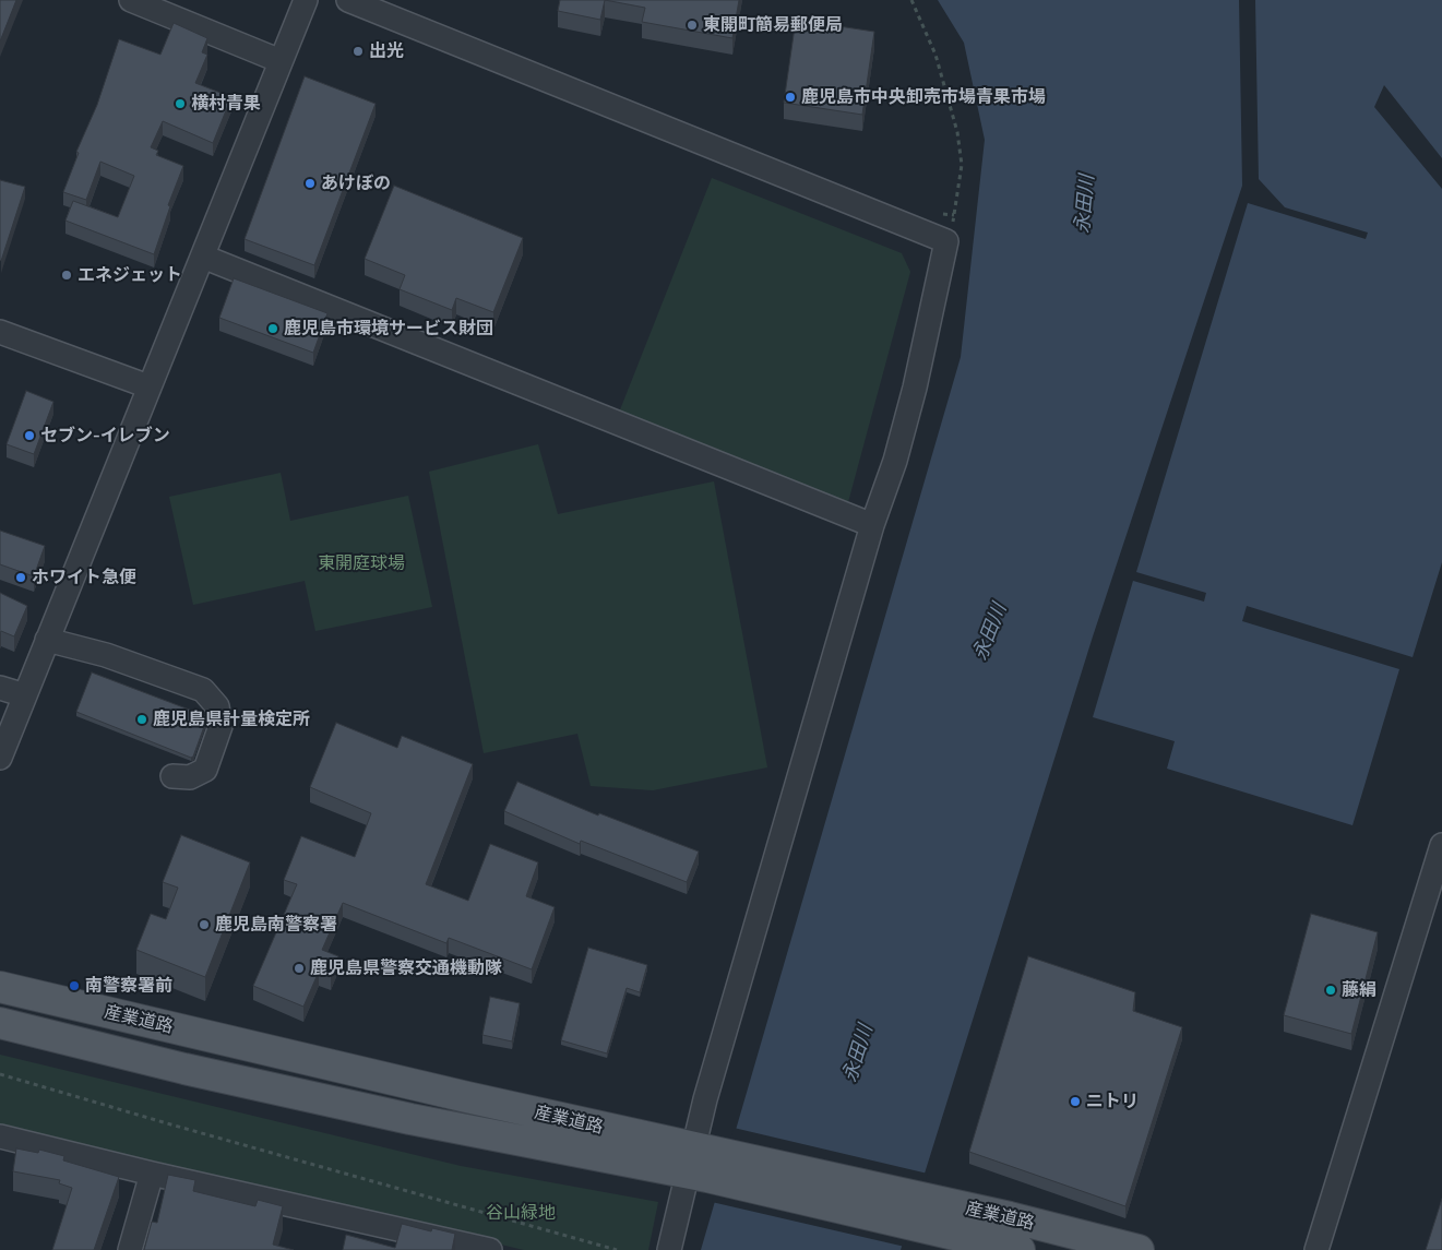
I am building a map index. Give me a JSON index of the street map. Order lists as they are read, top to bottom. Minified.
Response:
{"streets":{"main road":["産業道路"]},"water":["永田川"],"parks":["東開庭球場","谷山緑地"],"places":["東開町簡易郵便局","出光","鹿児島市中央卸売市場青果市場","横村青果","あけぼの","エネジェット","鹿児島市環境サービス財団","セブン-イレブン","ホワイト急便","鹿児島県計量検定所","鹿児島南警察署","鹿児島県警察交通機動隊","南警察署前","藤絹","ニトリ"]}
